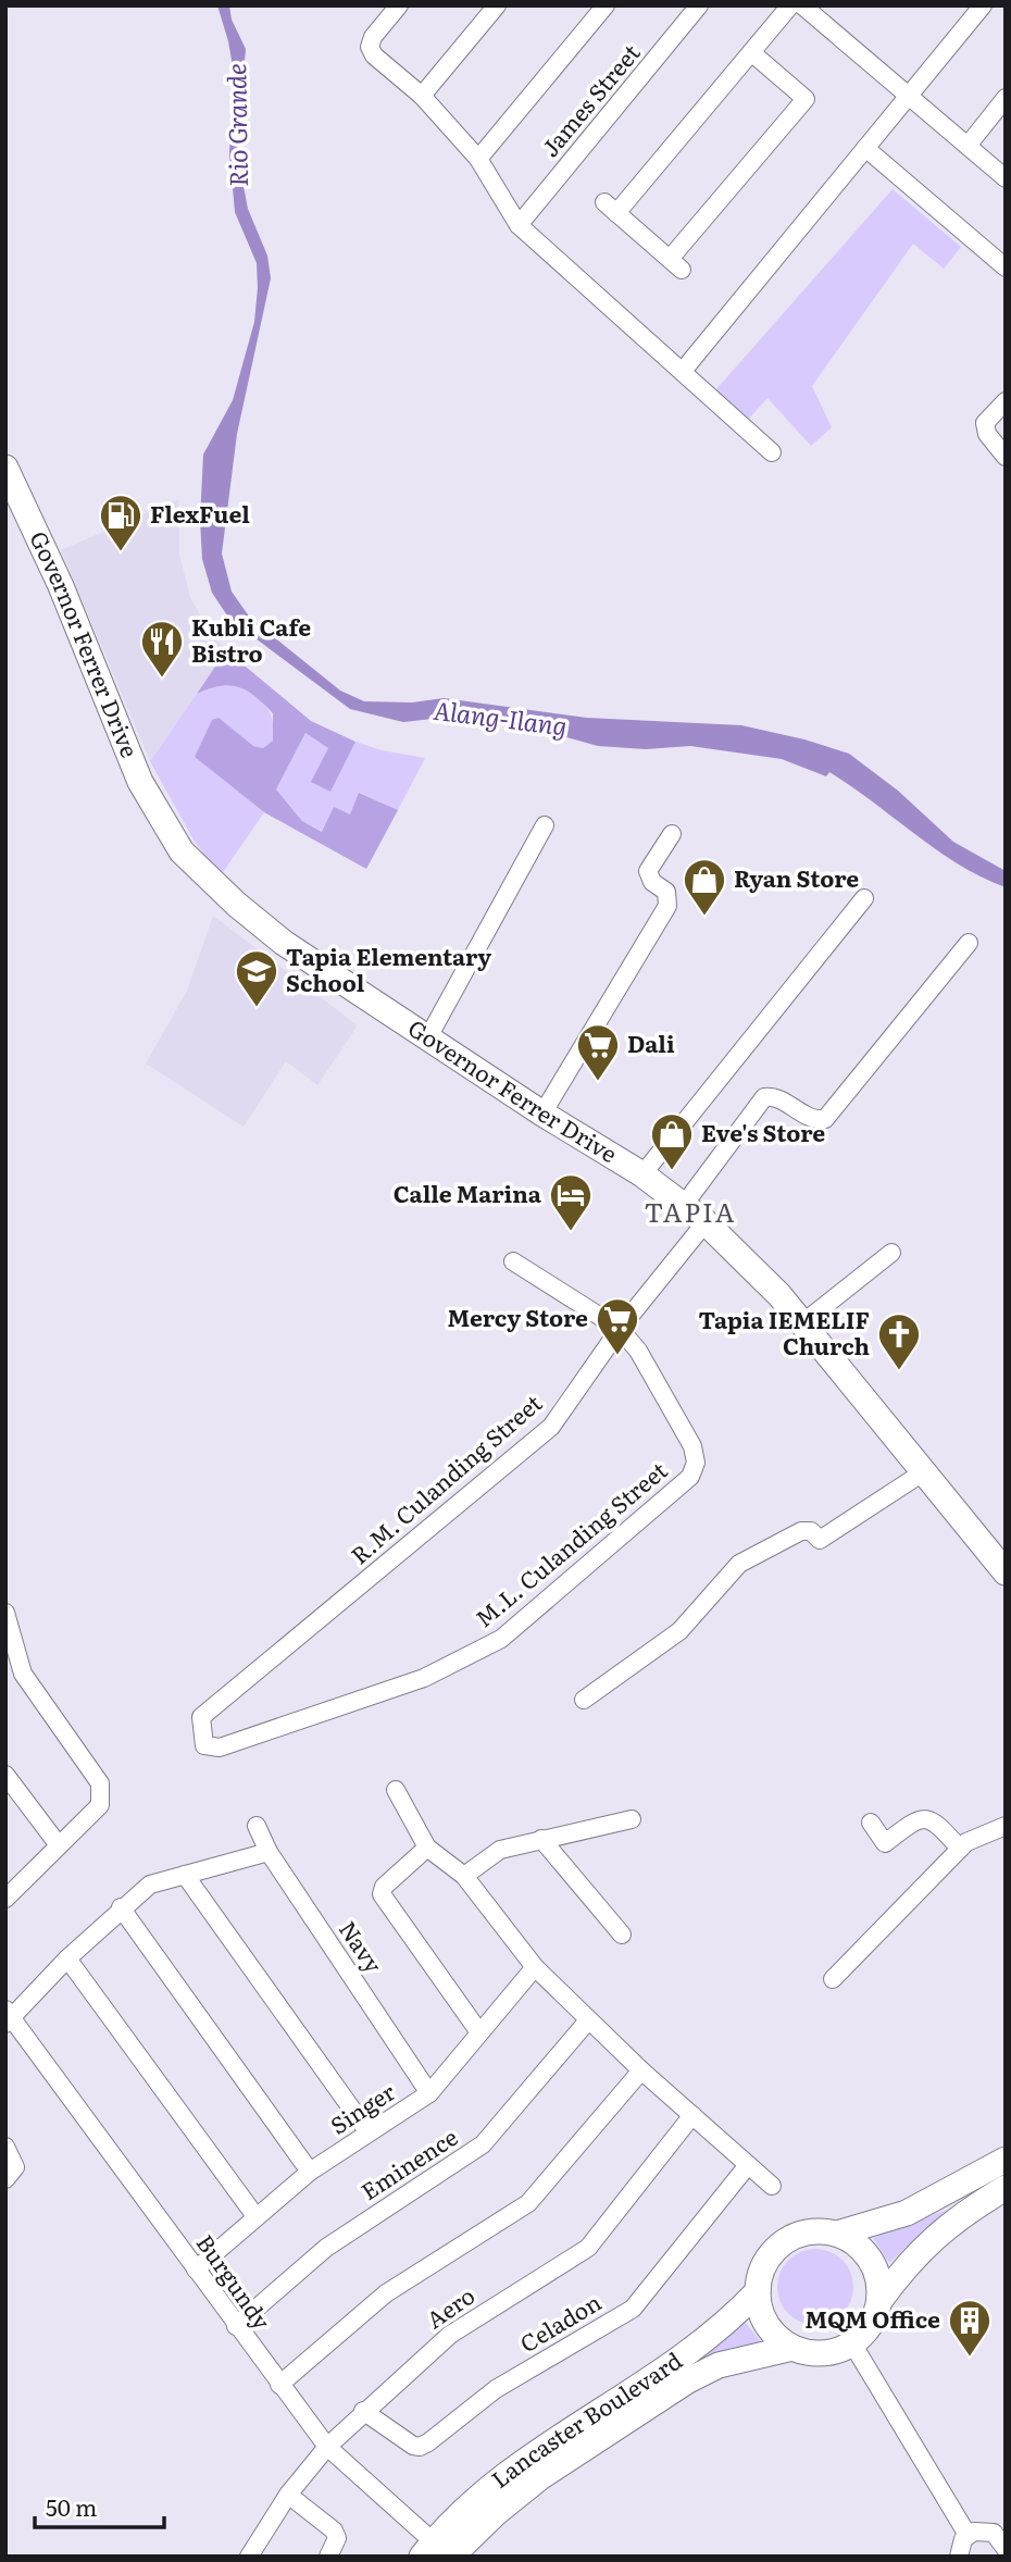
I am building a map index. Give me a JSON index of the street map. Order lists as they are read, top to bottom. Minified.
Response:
{"streets":{"main road":["Governor Ferrer Drive","Lancaster Boulevard"],"street":["James Street","R.M. Culanding Street","M.L. Culanding Street","Navy","Singer","Eminence","Burgundy","Aero","Celadon"]},"crossings":[["Governor Ferrer Drive","R.M. Culanding Street"],["R.M. Culanding Street","M.L. Culanding Street"],["Navy","Singer"],["Singer","Burgundy"],["Eminence","Burgundy"],["Burgundy","Aero"],["Burgundy","Lancaster Boulevard"],["Aero","Celadon"]],"districts":["TAPIA"],"water":["Rio Grande","Alang-Ilang"],"places":{"fuel station":["FlexFuel"],"restaurant":["Kubli Cafe Bistro"],"shop":["Ryan Store","Eve's Store"],"school or university":["Tapia Elementary School"],"supermarket":["Dali","Mercy Store"],"hotel":["Calle Marina"],"church":["Tapia IEMELIF Church"],"building":["MQM Office"]},"scale_bar":"50 m"}
